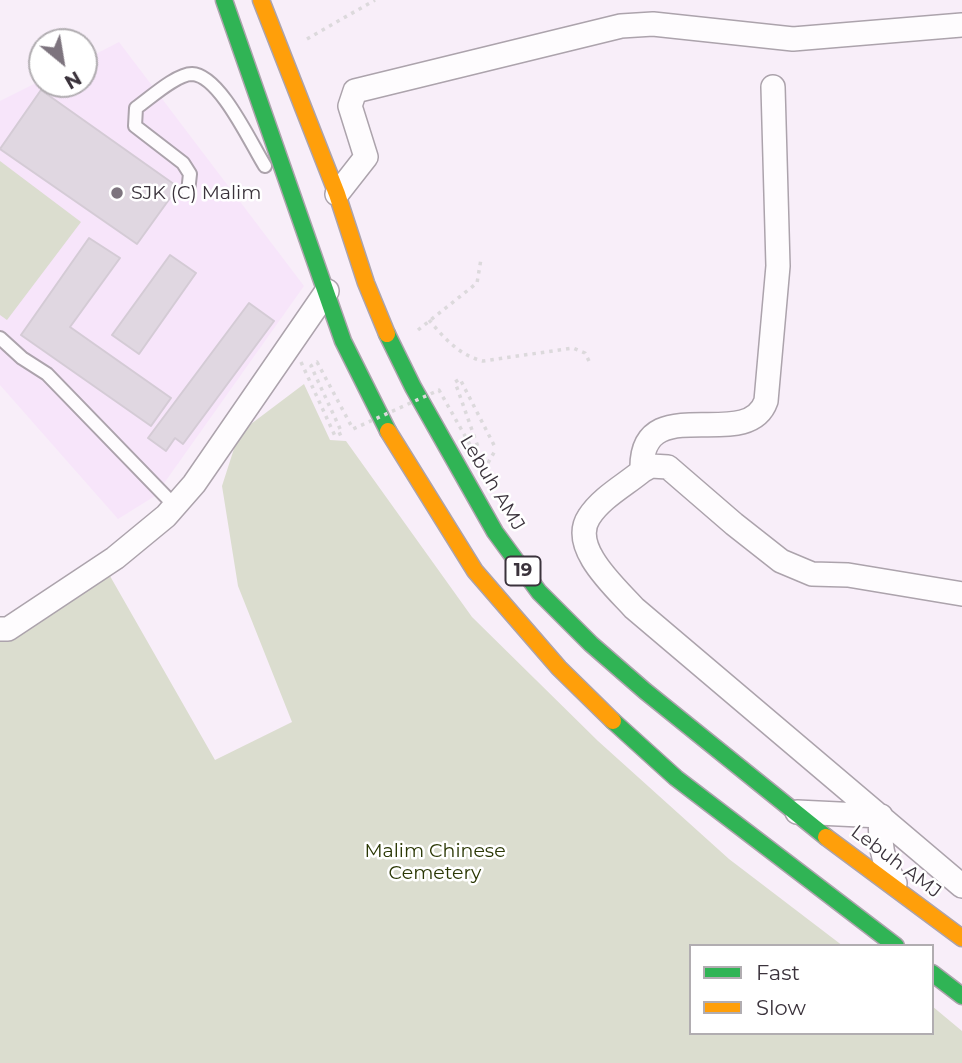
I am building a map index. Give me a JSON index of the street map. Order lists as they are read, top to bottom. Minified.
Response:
{"streets":{"highway":["Lebuh AMJ","19"]},"parks":["Malim Chinese Cemetery"],"places":["SJK (C) Malim"],"legend":["Fast","Slow"],"north":"bottom right"}
